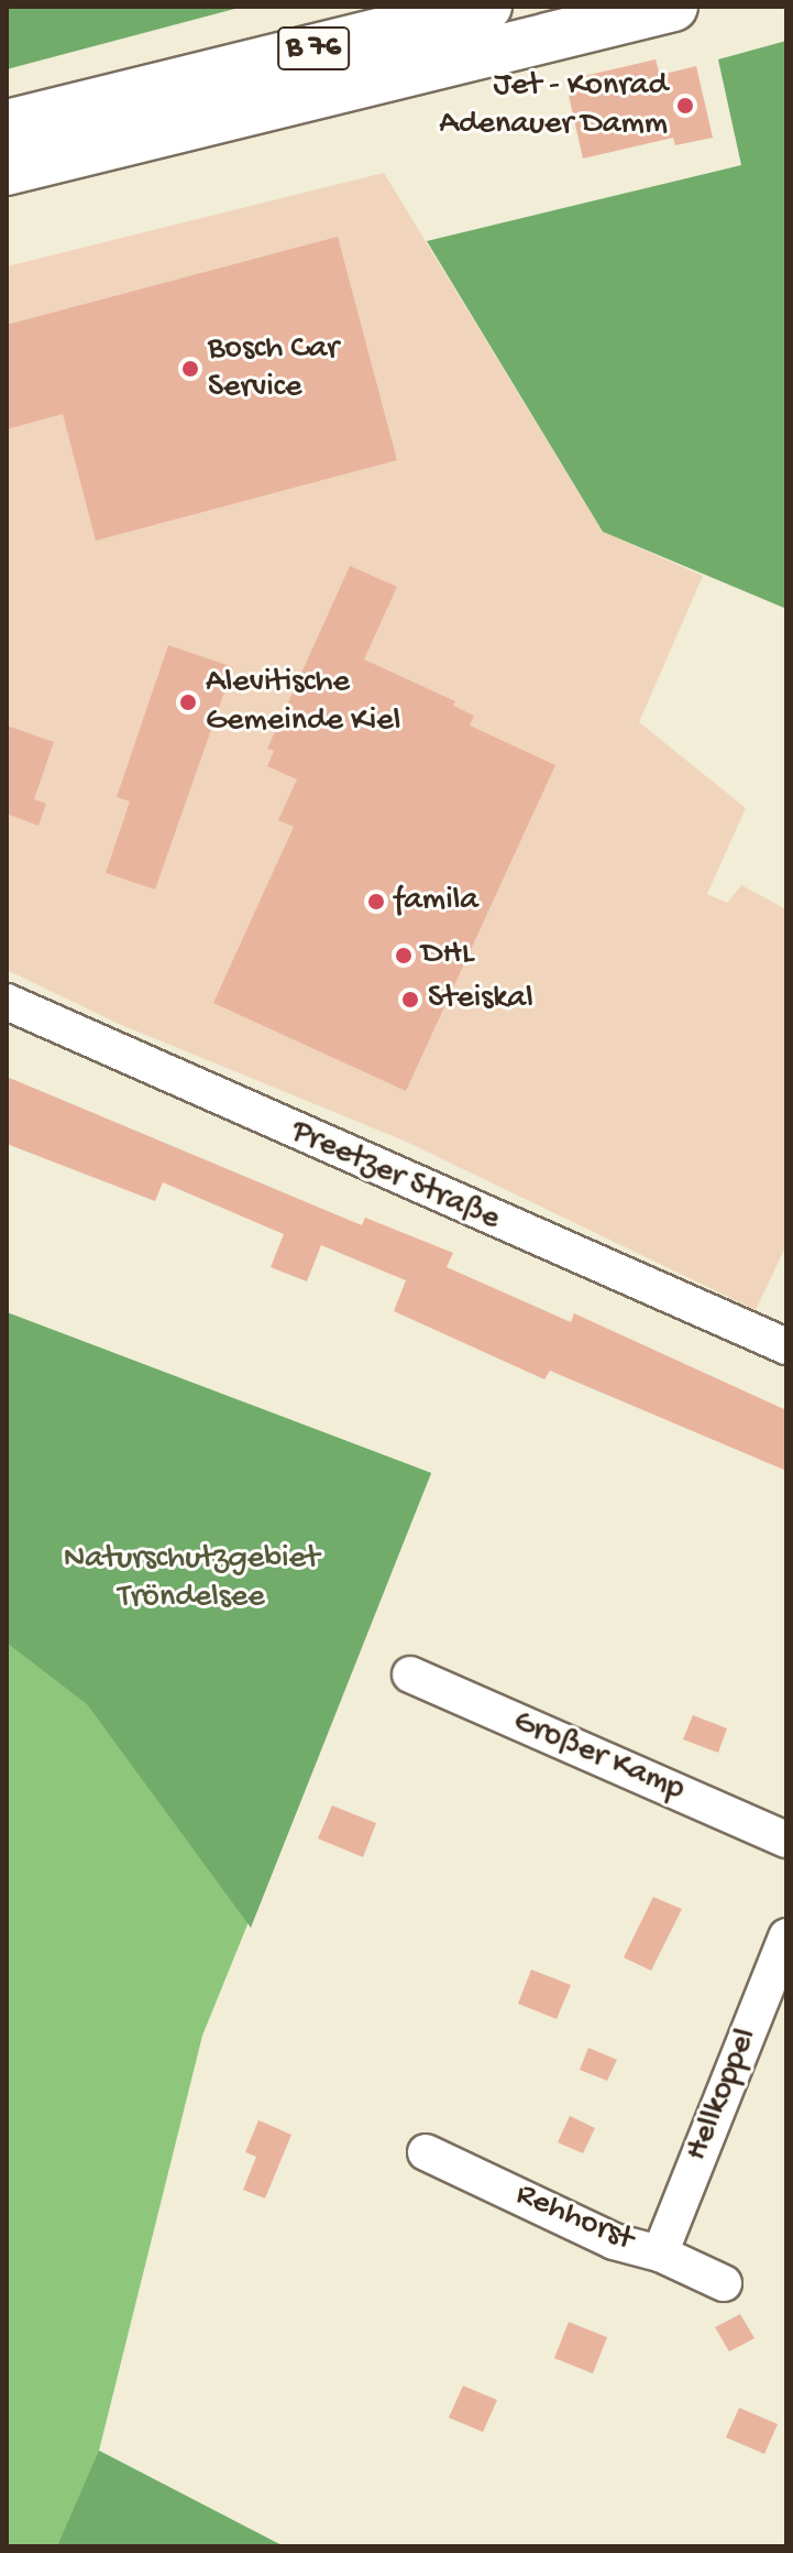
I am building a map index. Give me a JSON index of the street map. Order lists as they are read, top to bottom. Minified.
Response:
{"streets":{"highway":["B 76"],"street":["Preetzer Straße","Großer Kamp","Hellkoppel","Rehhorst"]},"crossings":[["Hellkoppel","Rehhorst"]],"parks":["Naturschutzgebiet Tröndelsee"],"places":["Jet - Konrad Adenauer Damm","Bosch Car Service","Alevitische Gemeinde Kiel","famila","DHL","Steiskal"]}
